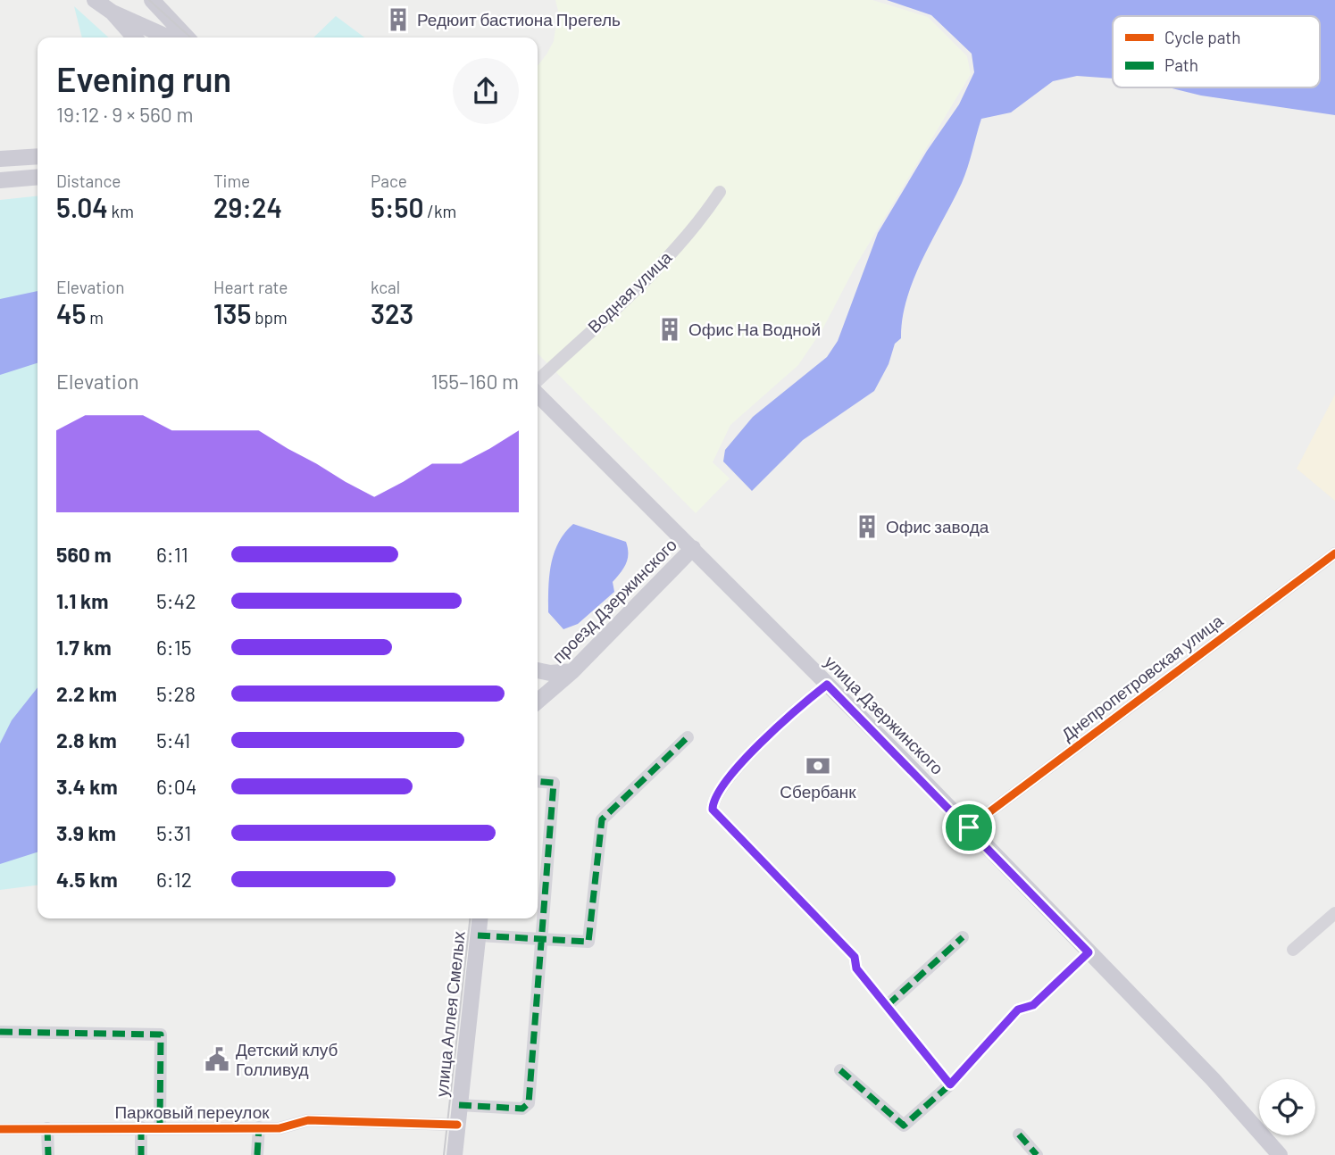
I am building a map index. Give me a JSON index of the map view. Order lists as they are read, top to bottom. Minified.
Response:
{"streets":{"main road":["проезд Дзержинского","улица Дзержинского","улица Аллея Смелых"],"street":["Водная улица","Днепропетровская улица","Парковый переулок"]},"crossings":[["проезд Дзержинского","улица Дзержинского"],["Днепропетровская улица","улица Дзержинского"],["улица Аллея Смелых","Парковый переулок"]],"places":{"building":["Редюит бастиона Прегель","Офис На Водной","Офис завода"],"bank":["Сбербанк"],"public building":["Детский клуб Голливуд"]},"legend":["Cycle path","Path"],"page":{"heading":["Evening run","19:12 · 9 × 560 m"],"stats":[["Distance","5.04 km"],["Time","29:24"],["Pace","5:50 /km"],["Elevation","45 m"],["Heart rate","135 bpm"],["kcal","323"]],"chart":["Elevation","155–160 m"],"list":[{"name":"560 m","note":"6:11"},{"name":"1.1 km","note":"5:42"},{"name":"1.7 km","note":"6:15"},{"name":"2.2 km","note":"5:28"},{"name":"2.8 km","note":"5:41"},{"name":"3.4 km","note":"6:04"},{"name":"3.9 km","note":"5:31"},{"name":"4.5 km","note":"6:12"}]}}
